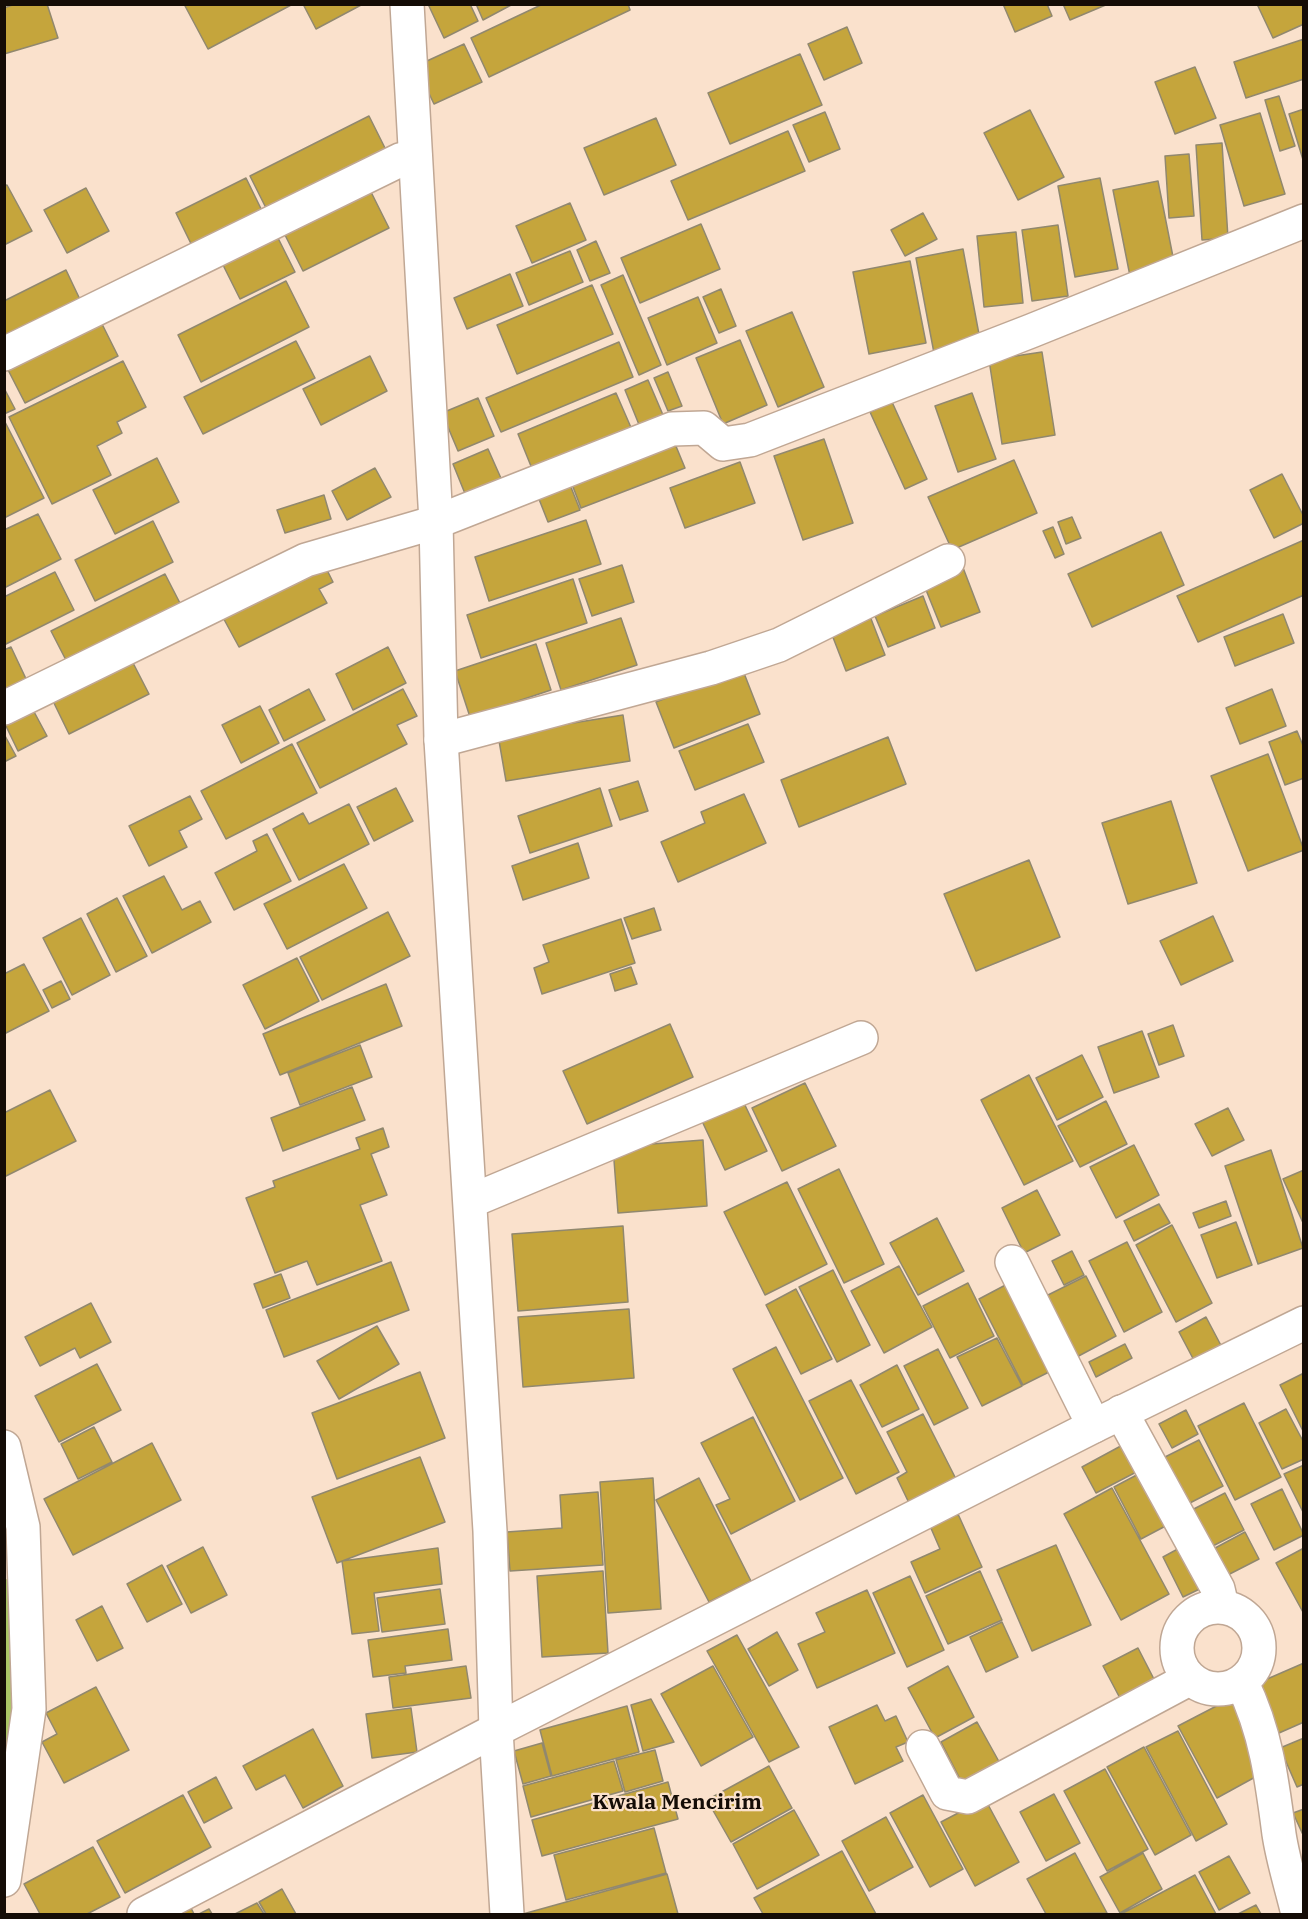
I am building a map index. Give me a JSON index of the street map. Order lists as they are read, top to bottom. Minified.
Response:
{"districts":["Kwala Mencirim"]}
